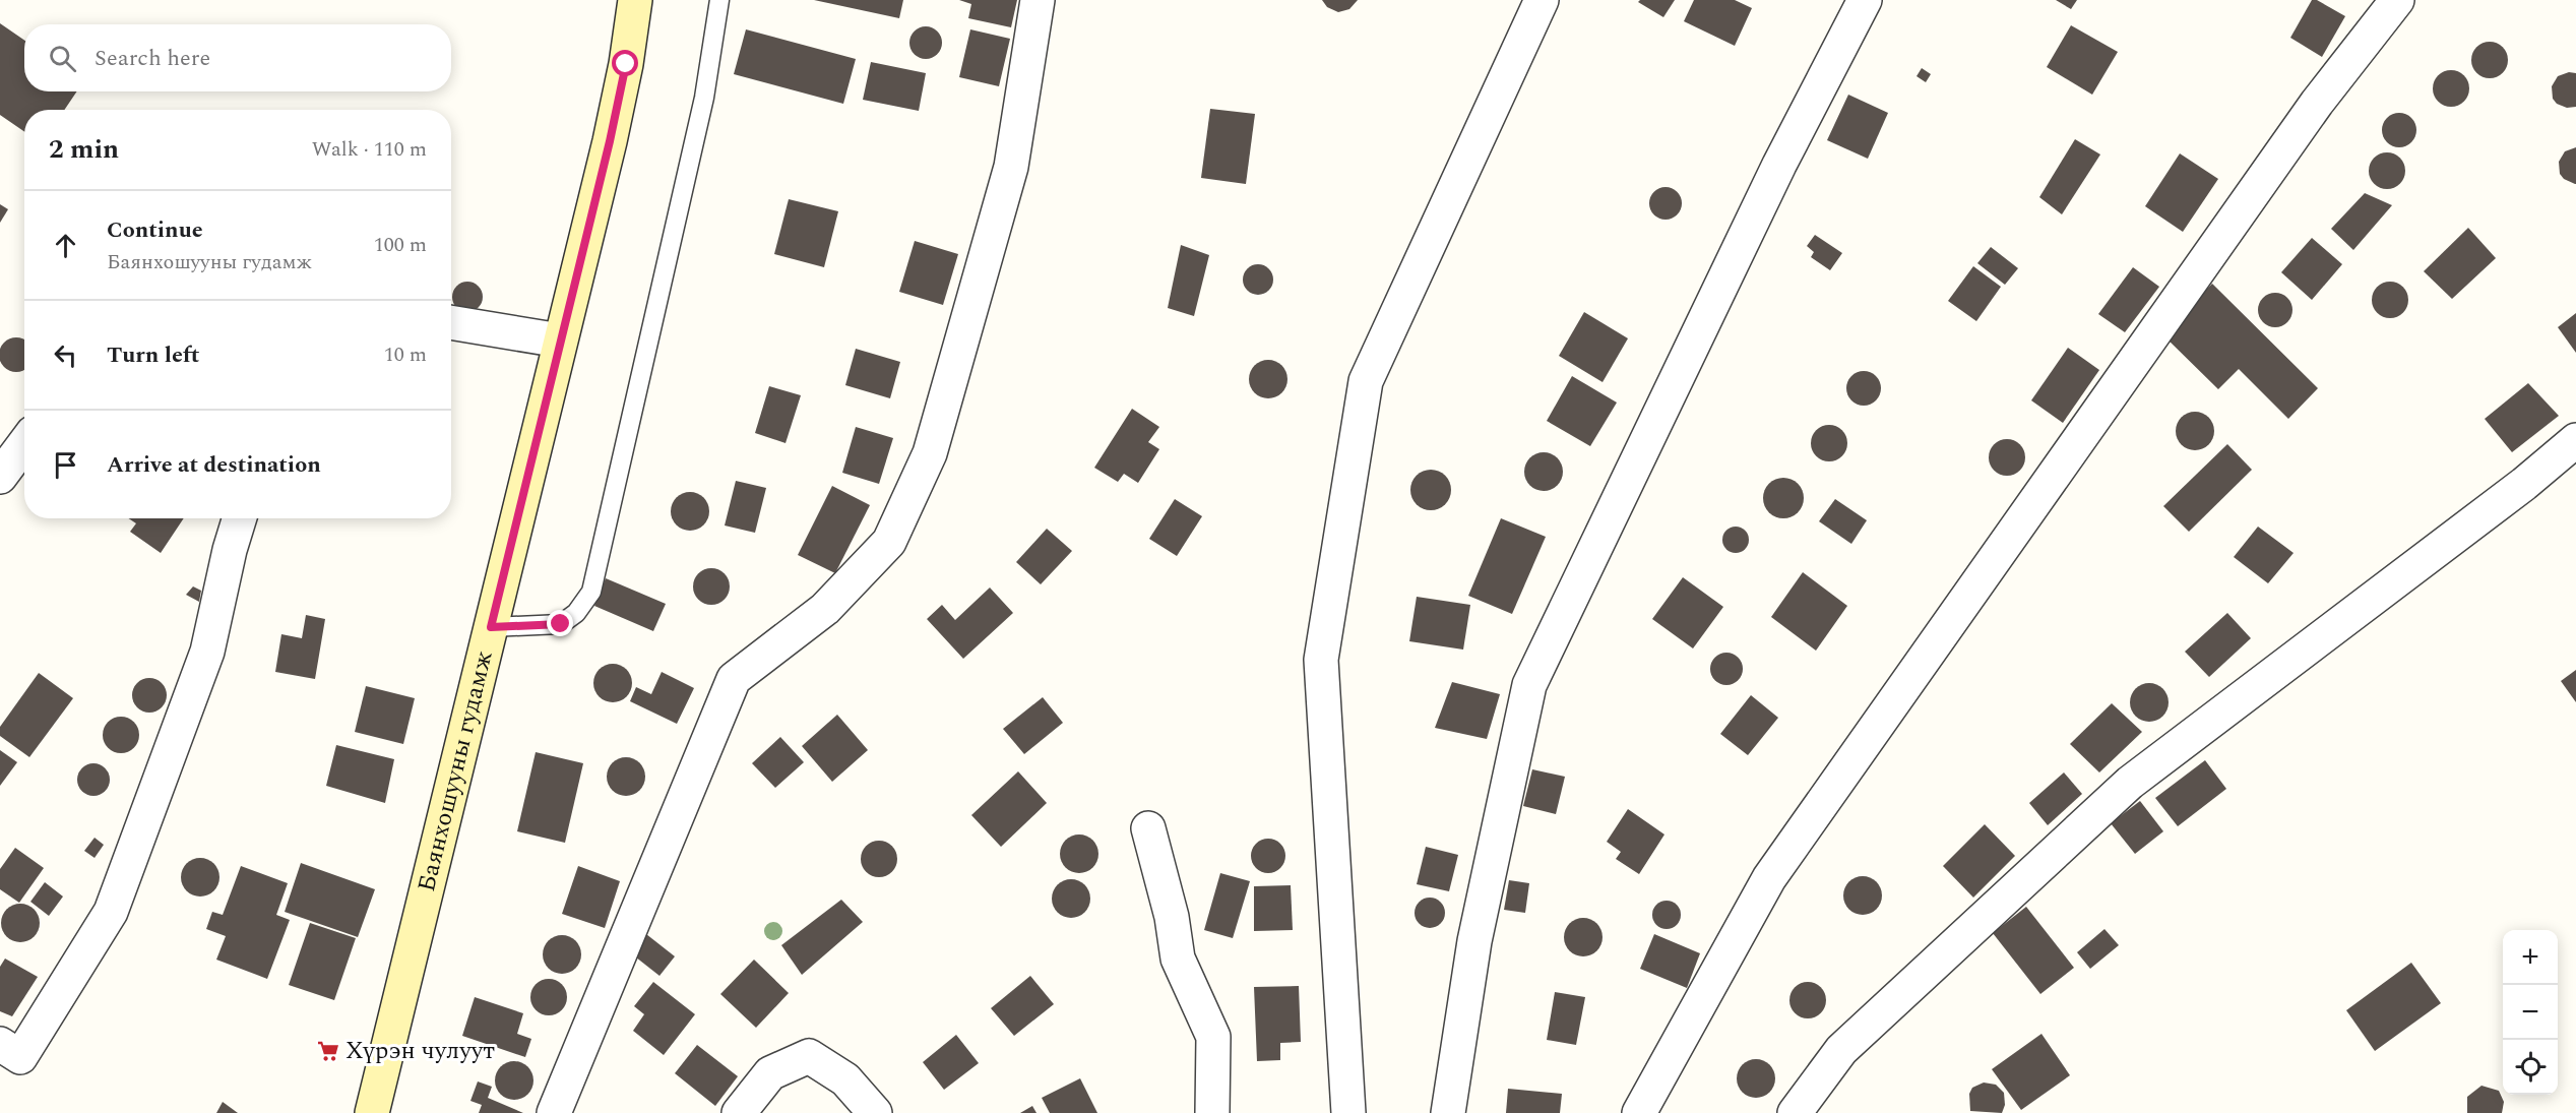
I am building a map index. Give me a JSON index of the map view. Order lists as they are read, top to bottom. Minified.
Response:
{"streets":{"main road":["Баянхошууны гудамж"]},"places":{"supermarket":["Хүрэн чулуут"]},"page":{"search":"Search here","heading":["2 min","Walk · 110 m"],"list":[["Continue","Баянхошууны гудамж","100 m"],["Turn left","10 m"],"Arrive at destination"],"map_buttons":["+","−"]}}
